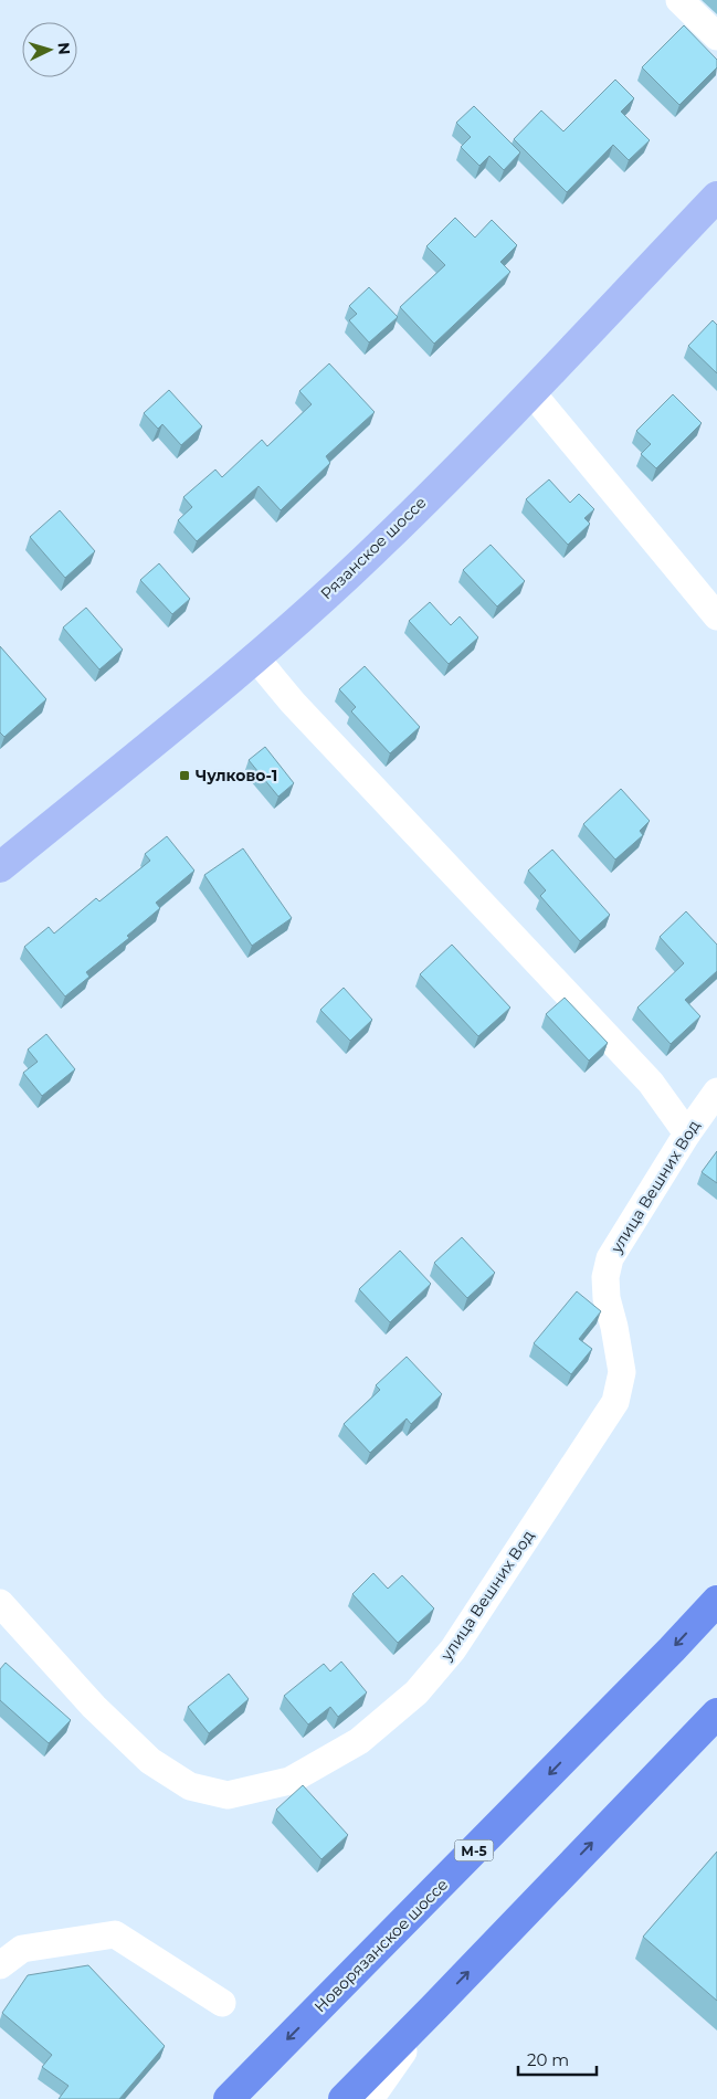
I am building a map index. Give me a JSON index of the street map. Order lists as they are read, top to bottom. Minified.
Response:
{"streets":{"highway":["М-5","Новорязанское шоссе"],"main road":["Рязанское шоссе"],"street":["улица Вешних Вод"]},"places":{"transit":["Чулково-1"]},"scale_bar":"20 m","north":"right"}
